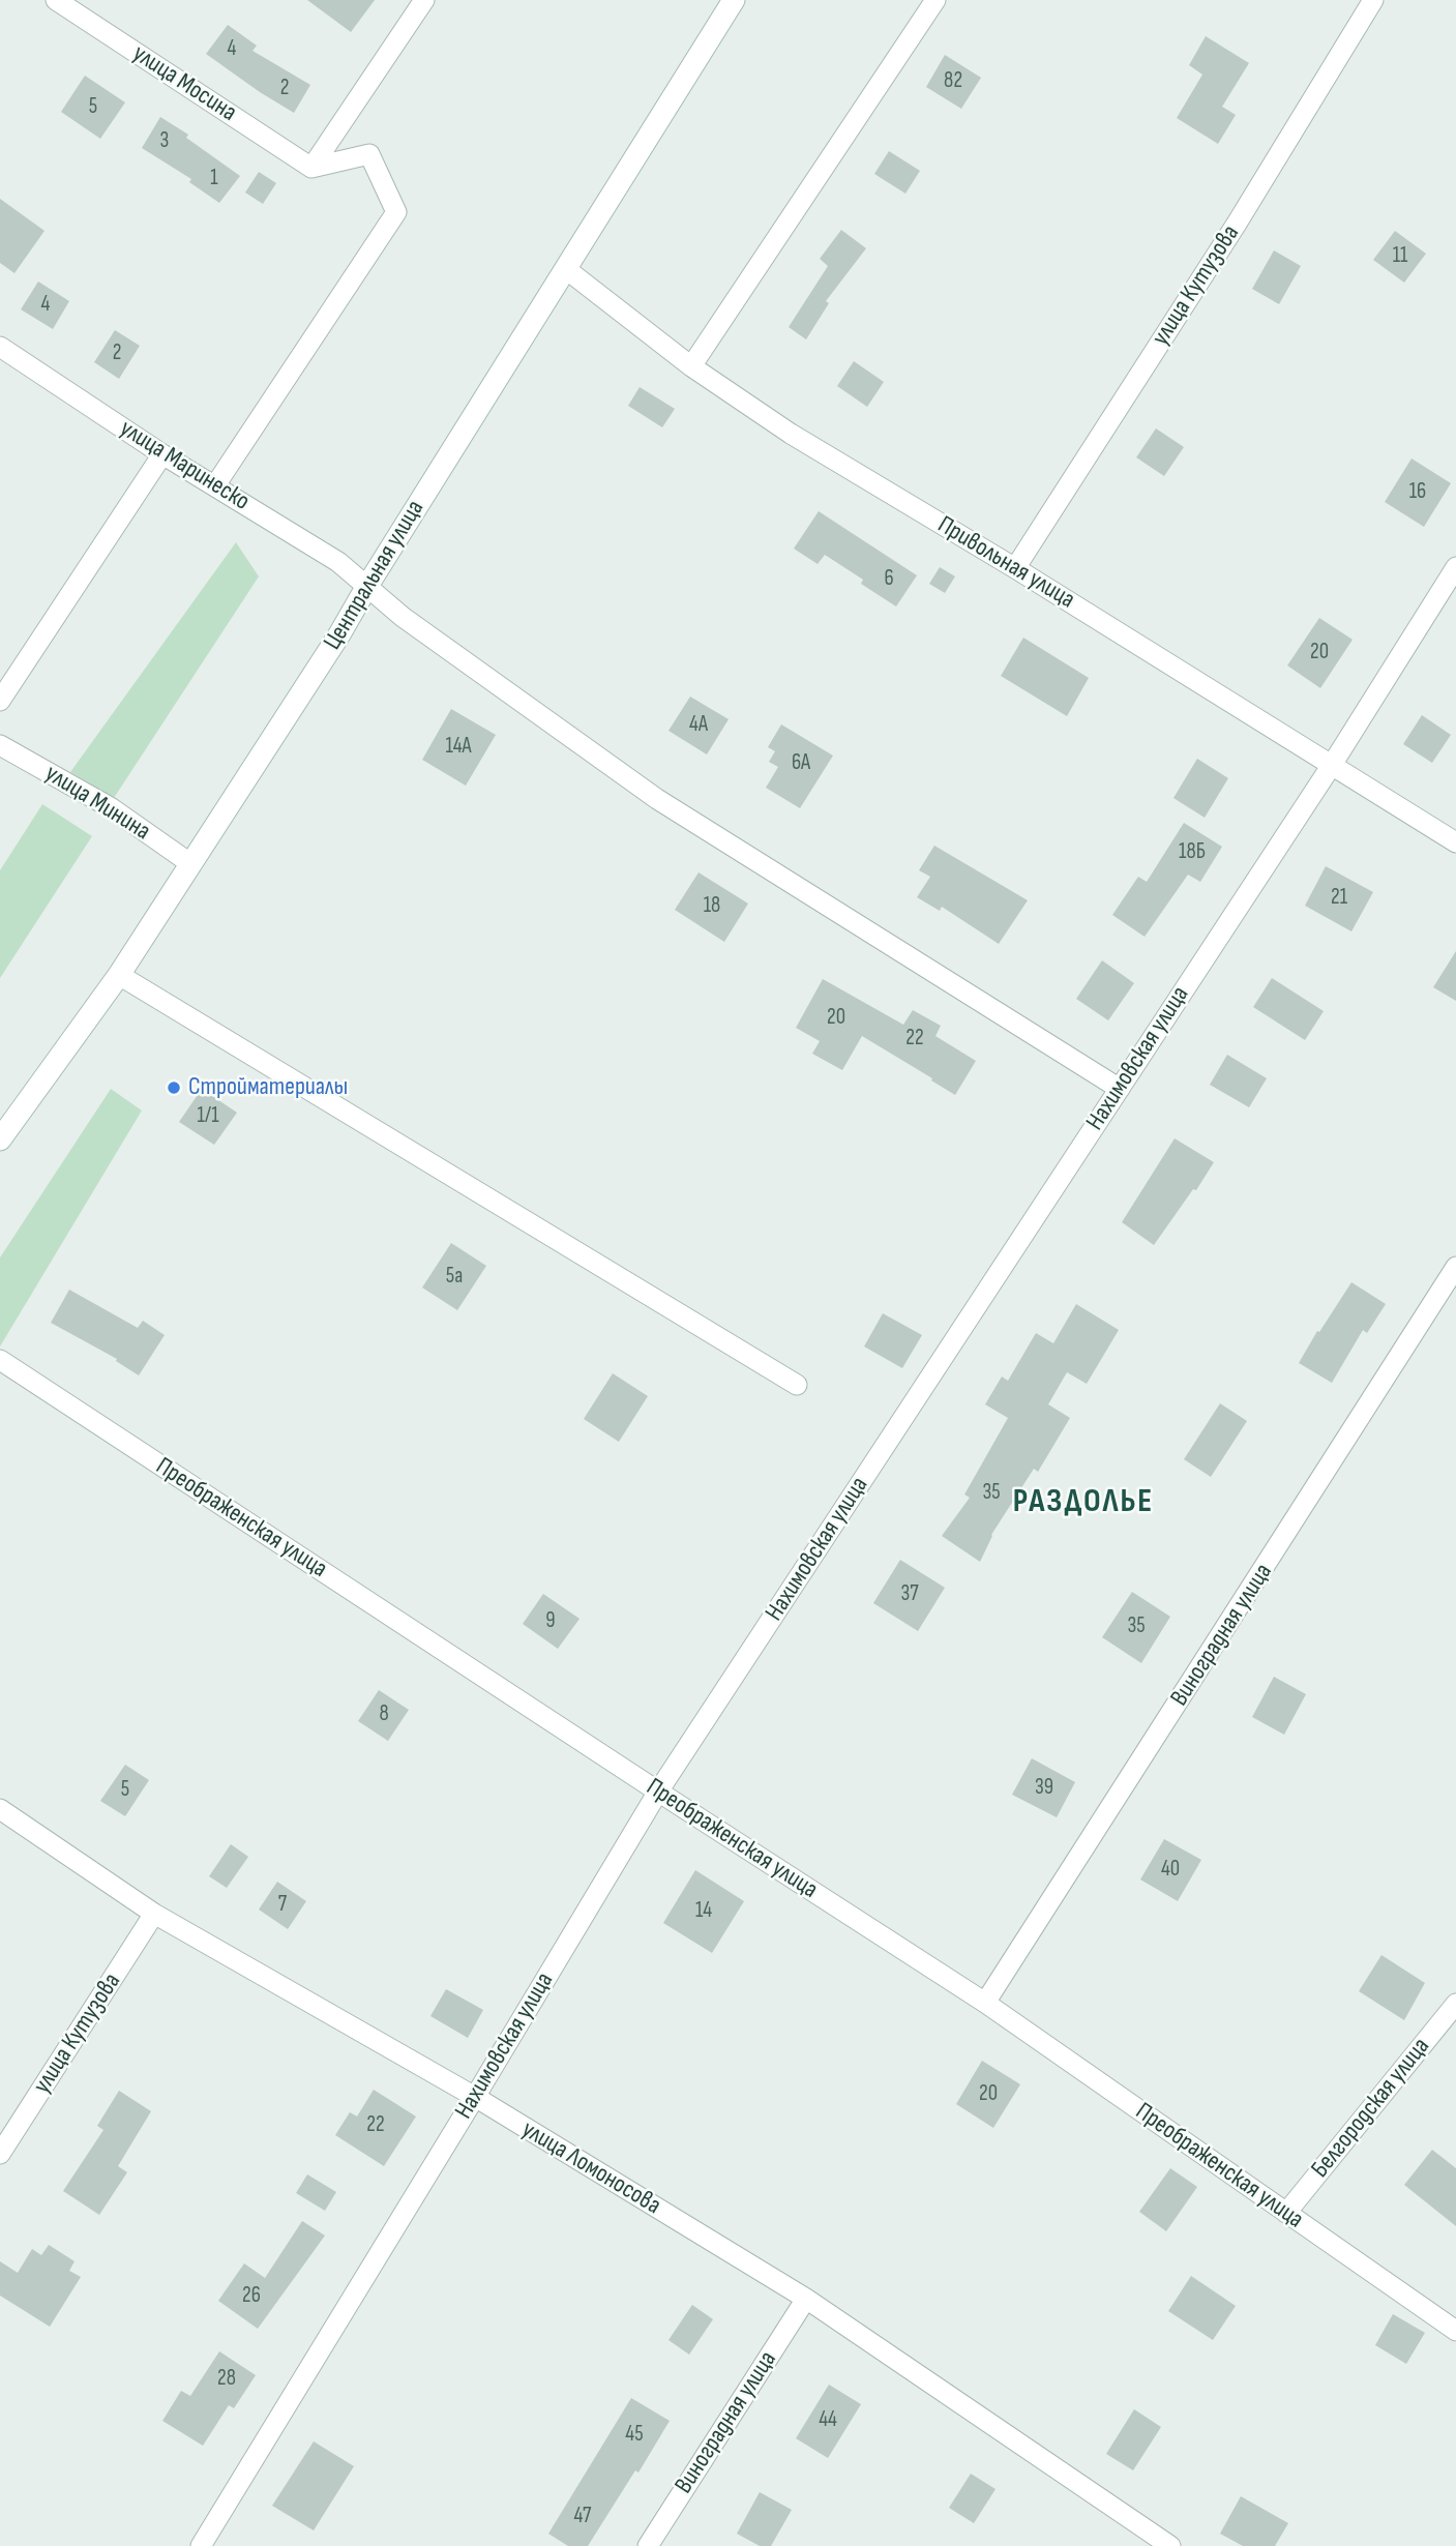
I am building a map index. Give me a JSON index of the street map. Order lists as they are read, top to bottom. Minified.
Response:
{"streets":{"main road":["Центральная улица"],"street":["улица Мосина","улица Кутузова","улица Маринеско","Привольная улица","улица Минина","Нахимовская улица","Преображенская улица","Виноградная улица","Белгородская улица","улица Ломоносова"]},"crossings":[["улица Кутузова","Привольная улица"],["улица Кутузова","улица Ломоносова"],["улица Маринеско","Центральная улица"],["Привольная улица","Центральная улица"],["Привольная улица","Нахимовская улица"],["Центральная улица","улица Минина"],["Нахимовская улица","Преображенская улица"],["Нахимовская улица","улица Ломоносова"],["Преображенская улица","Виноградная улица"],["Преображенская улица","Белгородская улица"],["Виноградная улица","улица Ломоносова"]],"districts":["РАЗДОЛЬЕ"],"places":["Стройматериалы"],"house_numbers":["4","82","2","5","3","1","11","4","2","16","6","20","4А","14А","6А","18Б","21","18","20","22","1/1","5а","35","37","9","35","8","39","5","40","7","14","20","22","26","28","44","45","47"]}
